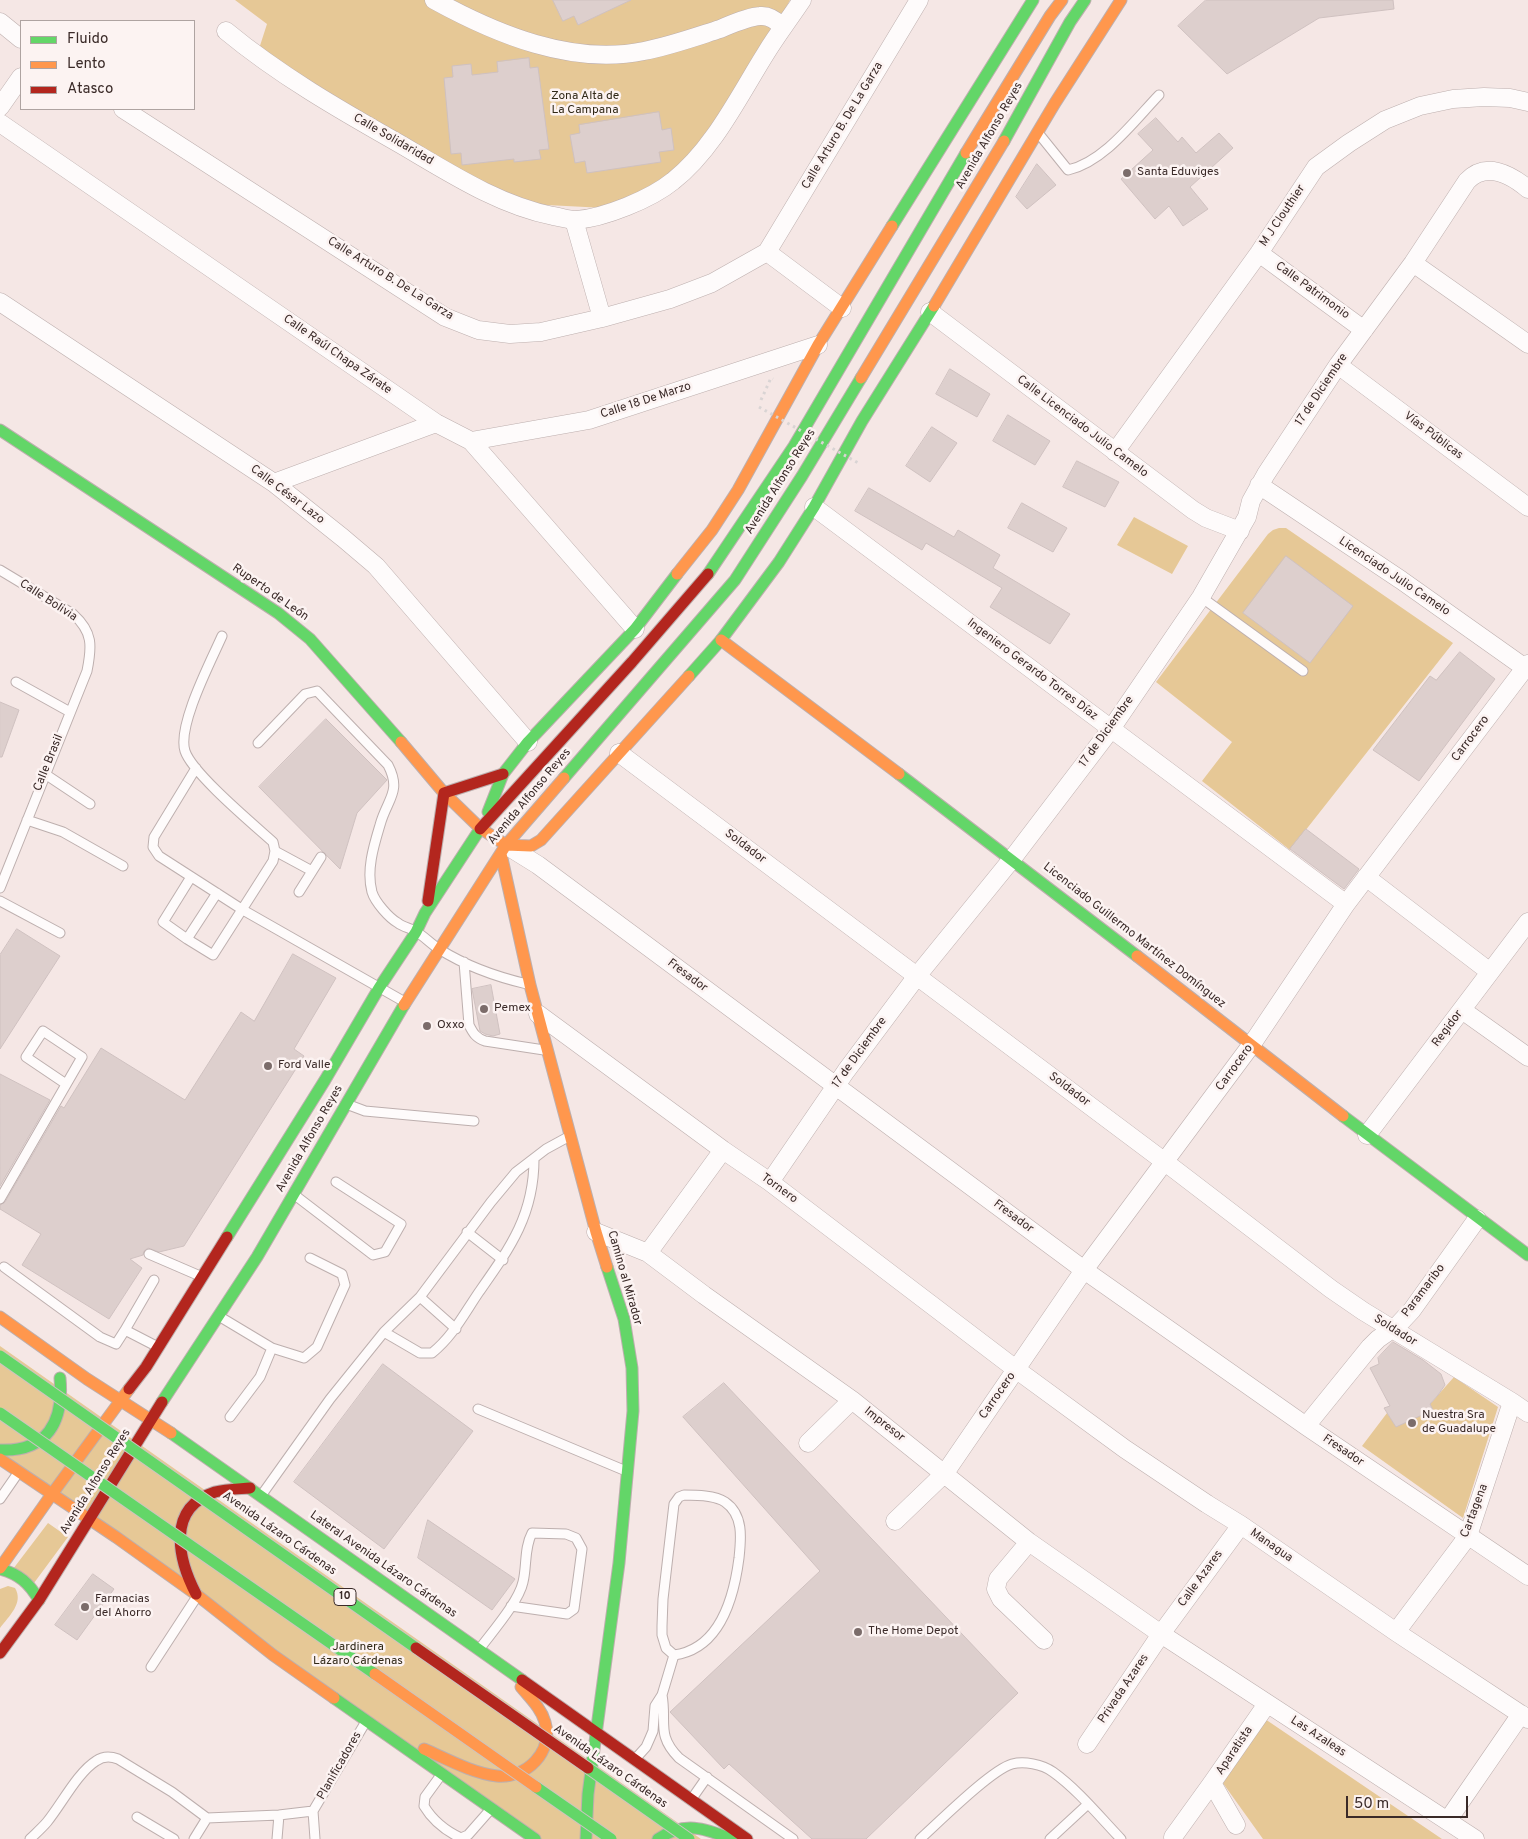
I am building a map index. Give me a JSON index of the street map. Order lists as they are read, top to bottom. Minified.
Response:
{"streets":{"main road":["Avenida Alfonso Reyes","Ruperto de León","Licenciado Guillermo Martínez Domínguez","Camino al Mirador","Avenida Lázaro Cárdenas","Lateral Avenida Lázaro Cárdenas","10"],"street":["Calle Arturo B. De La Garza","Calle Solidaridad","M J Clouthier","Calle Patrimonio","Calle Raúl Chapa Zárate","17 de Diciembre","Calle 18 De Marzo","Calle Licenciado Julio Camelo","Vías Públicas","Calle César Lazo","Licenciado Julio Camelo","Ingeniero Gerardo Torres Díaz","Carrocero","Soldador","Fresador","Regidor","Tornero","Paramaribo","Impresor","Cartagena","Managua","Calle Azares","Privada Azares","Las Azaleas","Aparatista"],"lane":["Calle Bolivia","Calle Brasil","Planificadores"]},"crossings":[["Avenida Alfonso Reyes","Ruperto de León"],["Avenida Alfonso Reyes","Fresador"],["Avenida Alfonso Reyes","Camino al Mirador"],["Avenida Alfonso Reyes","Lateral Avenida Lázaro Cárdenas"],["M J Clouthier","Calle Patrimonio"],["M J Clouthier","Calle Licenciado Julio Camelo"],["Calle Patrimonio","17 de Diciembre"],["Calle Raúl Chapa Zárate","Calle 18 De Marzo"],["17 de Diciembre","Calle Licenciado Julio Camelo"],["17 de Diciembre","Vías Públicas"],["17 de Diciembre","Licenciado Julio Camelo"],["17 de Diciembre","Ingeniero Gerardo Torres Díaz"],["17 de Diciembre","Soldador"],["17 de Diciembre","Licenciado Guillermo Martínez Domínguez"],["17 de Diciembre","Fresador"],["17 de Diciembre","Tornero"],["Licenciado Julio Camelo","Carrocero"],["Ruperto de León","Fresador"],["Ruperto de León","Camino al Mirador"],["Calle Bolivia","Calle Brasil"],["Ingeniero Gerardo Torres Díaz","Carrocero"],["Carrocero","Soldador"],["Carrocero","Licenciado Guillermo Martínez Domínguez"],["Carrocero","Fresador"],["Carrocero","Tornero"],["Carrocero","Impresor"],["Carrocero","Managua"],["Soldador","Paramaribo"],["Soldador","Cartagena"],["Licenciado Guillermo Martínez Domínguez","Regidor"],["Licenciado Guillermo Martínez Domínguez","Paramaribo"],["Fresador","Camino al Mirador"],["Fresador","Paramaribo"],["Fresador","Cartagena"],["Tornero","Camino al Mirador"],["Tornero","Managua"],["Camino al Mirador","Impresor"],["Camino al Mirador","Lateral Avenida Lázaro Cárdenas"],["Impresor","Calle Azares"],["Impresor","Privada Azares"],["Impresor","Las Azaleas"],["Cartagena","Managua"],["Managua","Calle Azares"],["Calle Azares","Privada Azares"],["Calle Azares","Las Azaleas"],["Privada Azares","Las Azaleas"],["Las Azaleas","Aparatista"]],"parks":["Zona Alta de La Campana","Jardinera Lázaro Cárdenas"],"places":["Santa Eduviges","Pemex","Oxxo","Ford Valle","Nuestra Sra de Guadalupe","Farmacias del Ahorro","The Home Depot"],"legend":["Fluido","Lento","Atasco"],"scale_bar":"50 m"}
